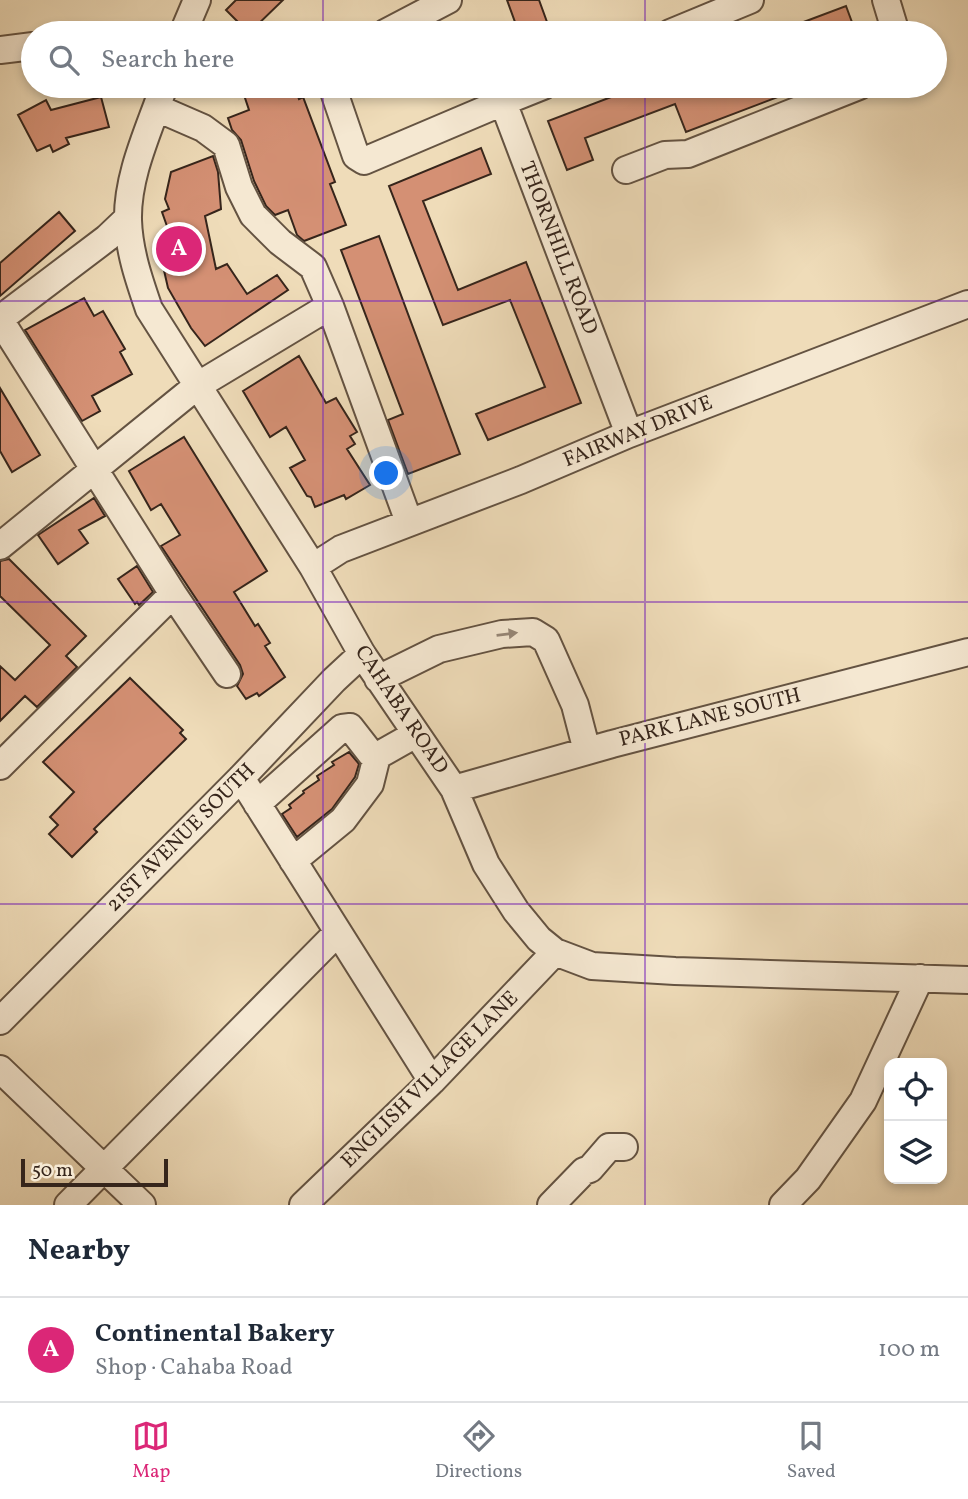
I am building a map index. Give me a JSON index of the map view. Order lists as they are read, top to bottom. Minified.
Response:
{"streets":{"street":["THORNHILL ROAD","FAIRWAY DRIVE","CAHABA ROAD","PARK LANE SOUTH","21ST AVENUE SOUTH","ENGLISH VILLAGE LANE"]},"crossings":[["THORNHILL ROAD","FAIRWAY DRIVE"],["FAIRWAY DRIVE","CAHABA ROAD"],["CAHABA ROAD","PARK LANE SOUTH"],["CAHABA ROAD","21ST AVENUE SOUTH"],["CAHABA ROAD","ENGLISH VILLAGE LANE"]],"scale_bar":"50 m","page":{"search":"Search here","pins":"A","scale":"50 m","heading":"Nearby","list":[{"mark":"A","name":"Continental Bakery","note":"Shop · Cahaba Road","value":"100 m"}],"nav":["Map","Directions","Saved"]}}
